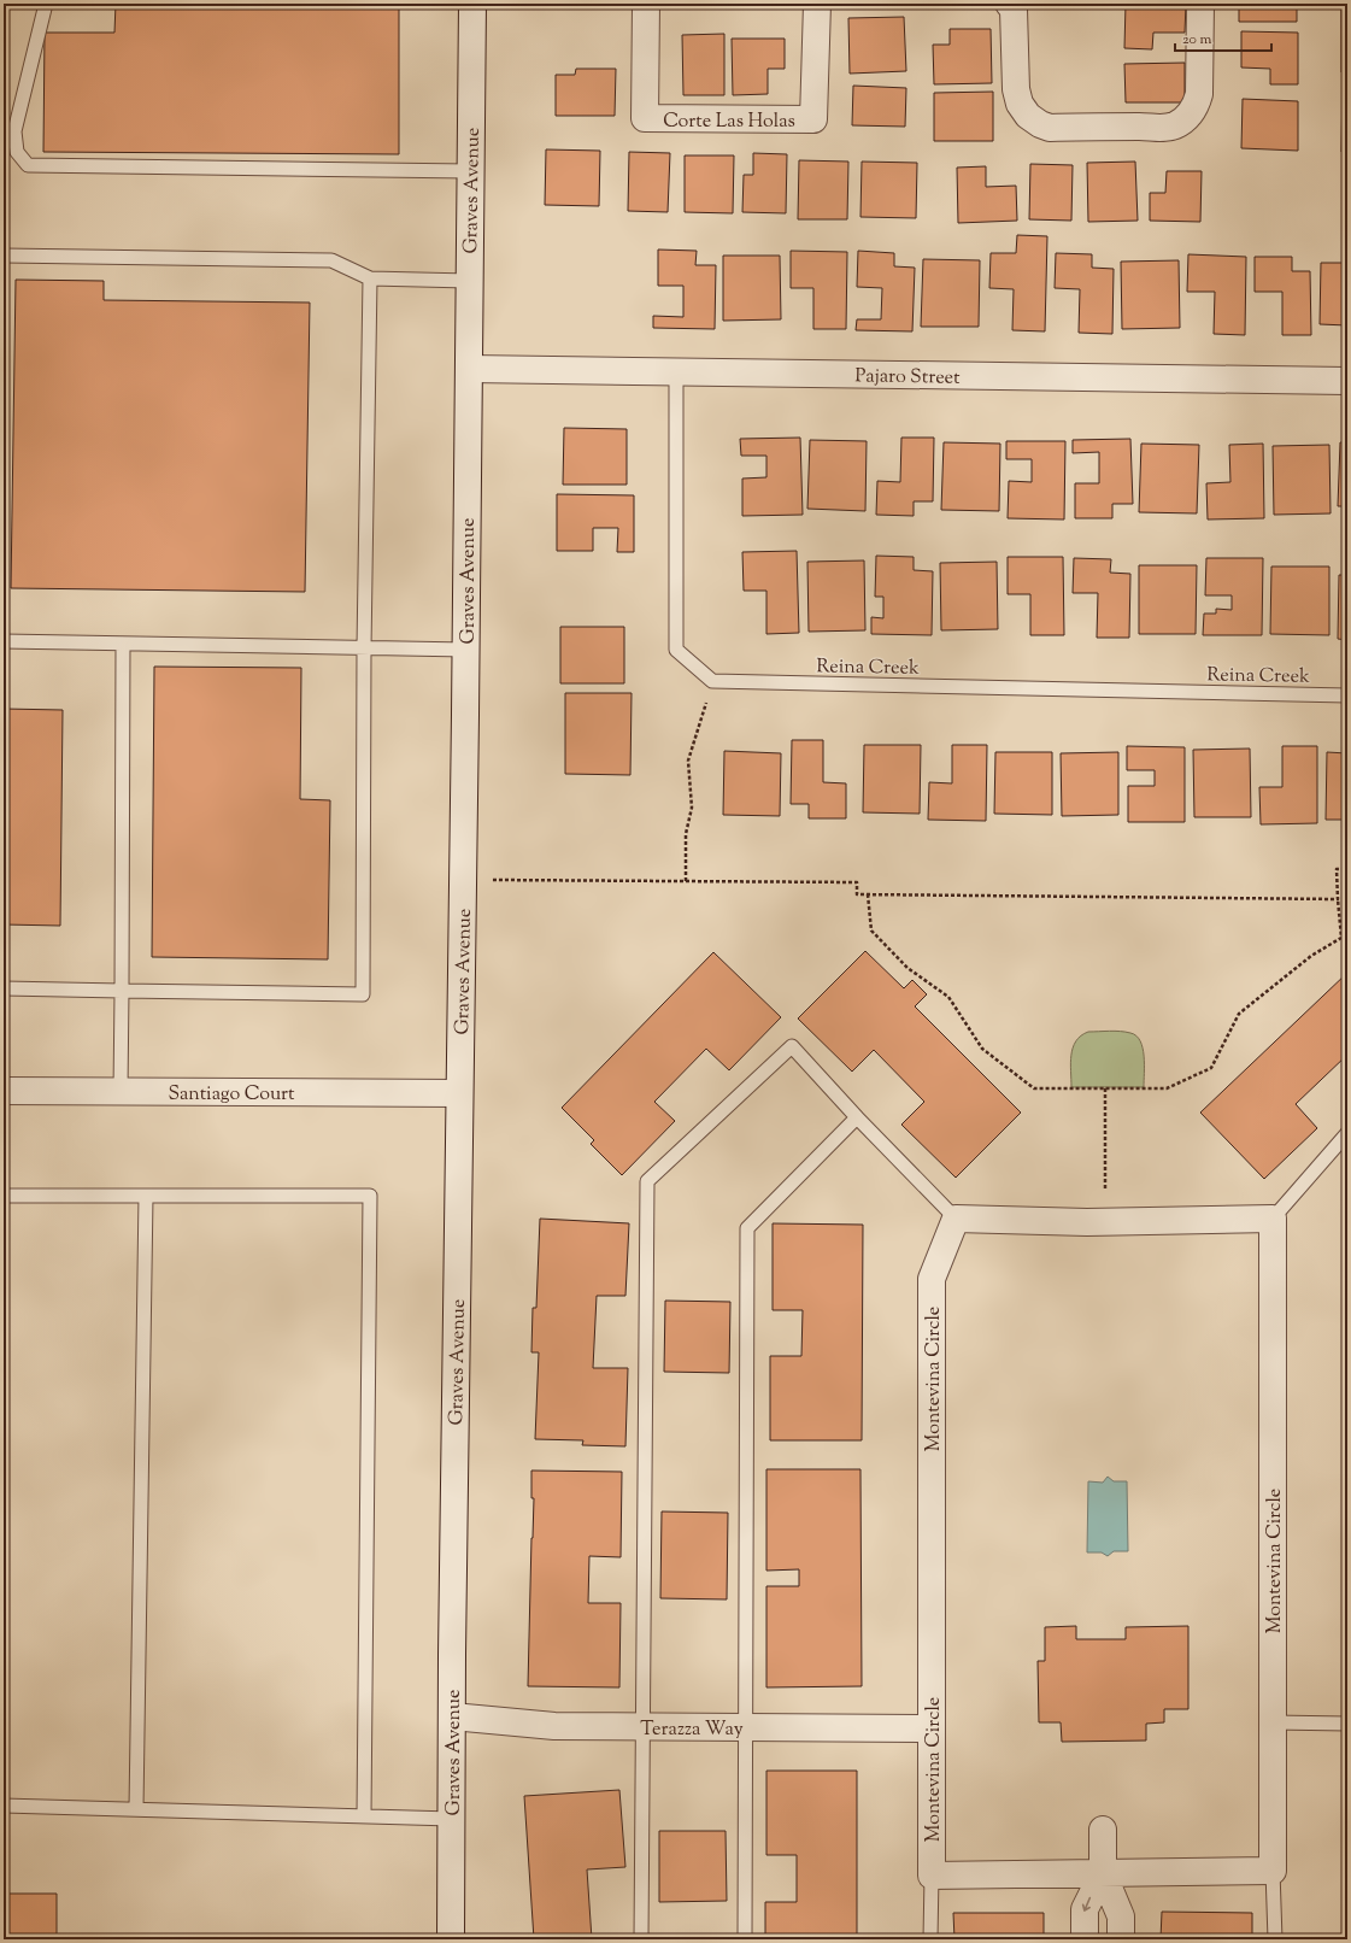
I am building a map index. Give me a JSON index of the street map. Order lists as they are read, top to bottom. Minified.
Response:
{"streets":{"street":["Corte Las Holas","Graves Avenue","Pajaro Street","Santiago Court","Montevina Circle","Terazza Way"],"lane":["Reina Creek"]},"crossings":[["Graves Avenue","Pajaro Street"],["Graves Avenue","Santiago Court"],["Graves Avenue","Terazza Way"],["Montevina Circle","Terazza Way"]],"scale_bar":"20 m"}
